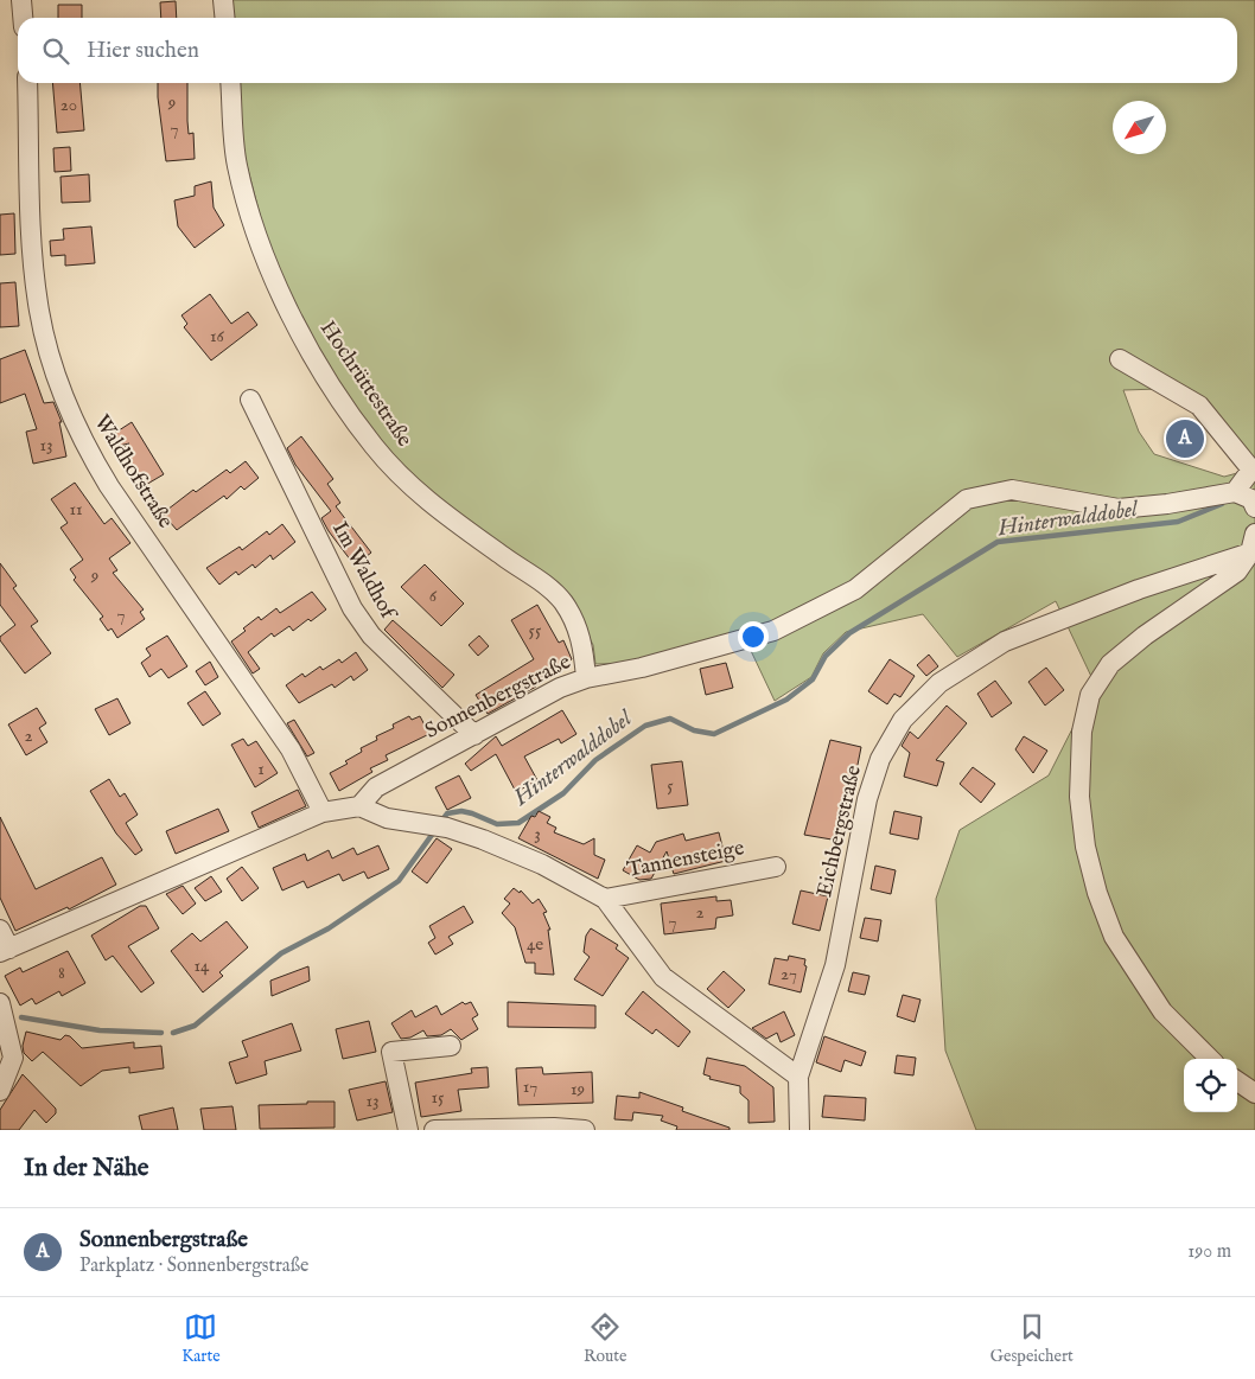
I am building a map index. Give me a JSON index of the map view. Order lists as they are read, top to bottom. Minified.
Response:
{"streets":{"street":["Hochrüttestraße","Waldhofstraße","Im Waldhof","Sonnenbergstraße","Eichbergstraße","Tannensteige"]},"crossings":[["Hochrüttestraße","Sonnenbergstraße"],["Im Waldhof","Sonnenbergstraße"]],"water":["Hinterwalddobel"],"house_numbers":["9","20","7","16","13","11","9","6","7","55","2","1","5","3","2","7","4e","14","8","27","17","19","15","13"],"north":"bottom left","page":{"search":"Hier suchen","pins":"A","heading":"In der Nähe","list":[{"mark":"A","name":"Sonnenbergstraße","note":"Parkplatz · Sonnenbergstraße","value":"190 m"}],"nav":["Karte","Route","Gespeichert"]}}
